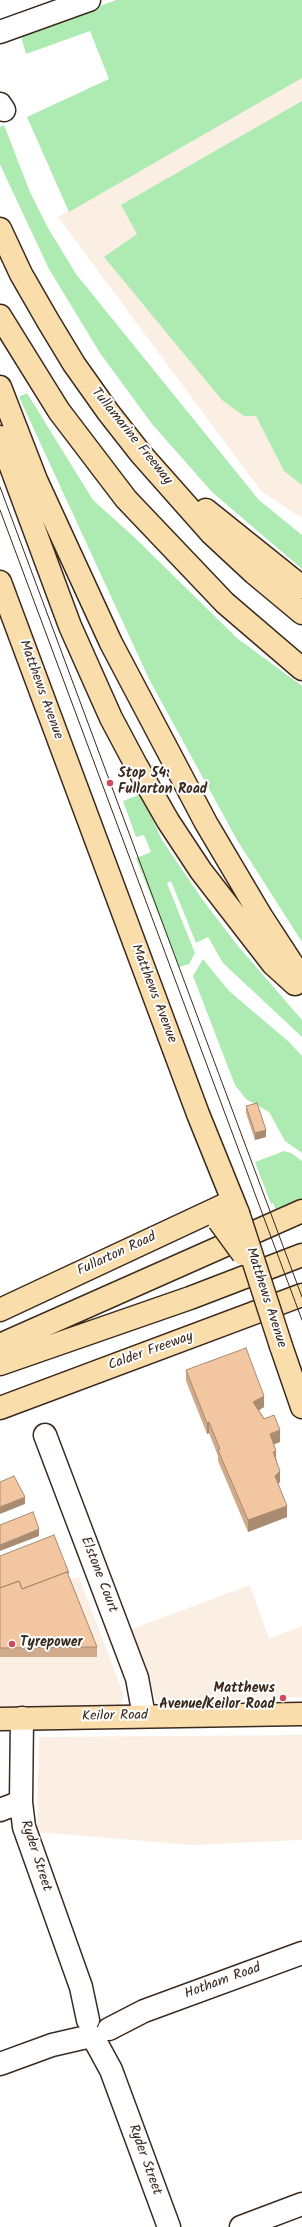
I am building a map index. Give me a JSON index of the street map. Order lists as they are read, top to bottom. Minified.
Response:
{"streets":{"main road":["Tullamarine Freeway","Matthews Avenue","Fullarton Road","Calder Freeway","Keilor Road"],"street":["Elstone Court","Ryder Street","Hotham Road"]},"crossings":[["Matthews Avenue","Fullarton Road"],["Elstone Court","Keilor Road"],["Keilor Road","Ryder Street"],["Ryder Street","Hotham Road"]],"places":["Stop 54: Fullarton Road","Tyrepower","Matthews Avenue/Keilor Road"]}
